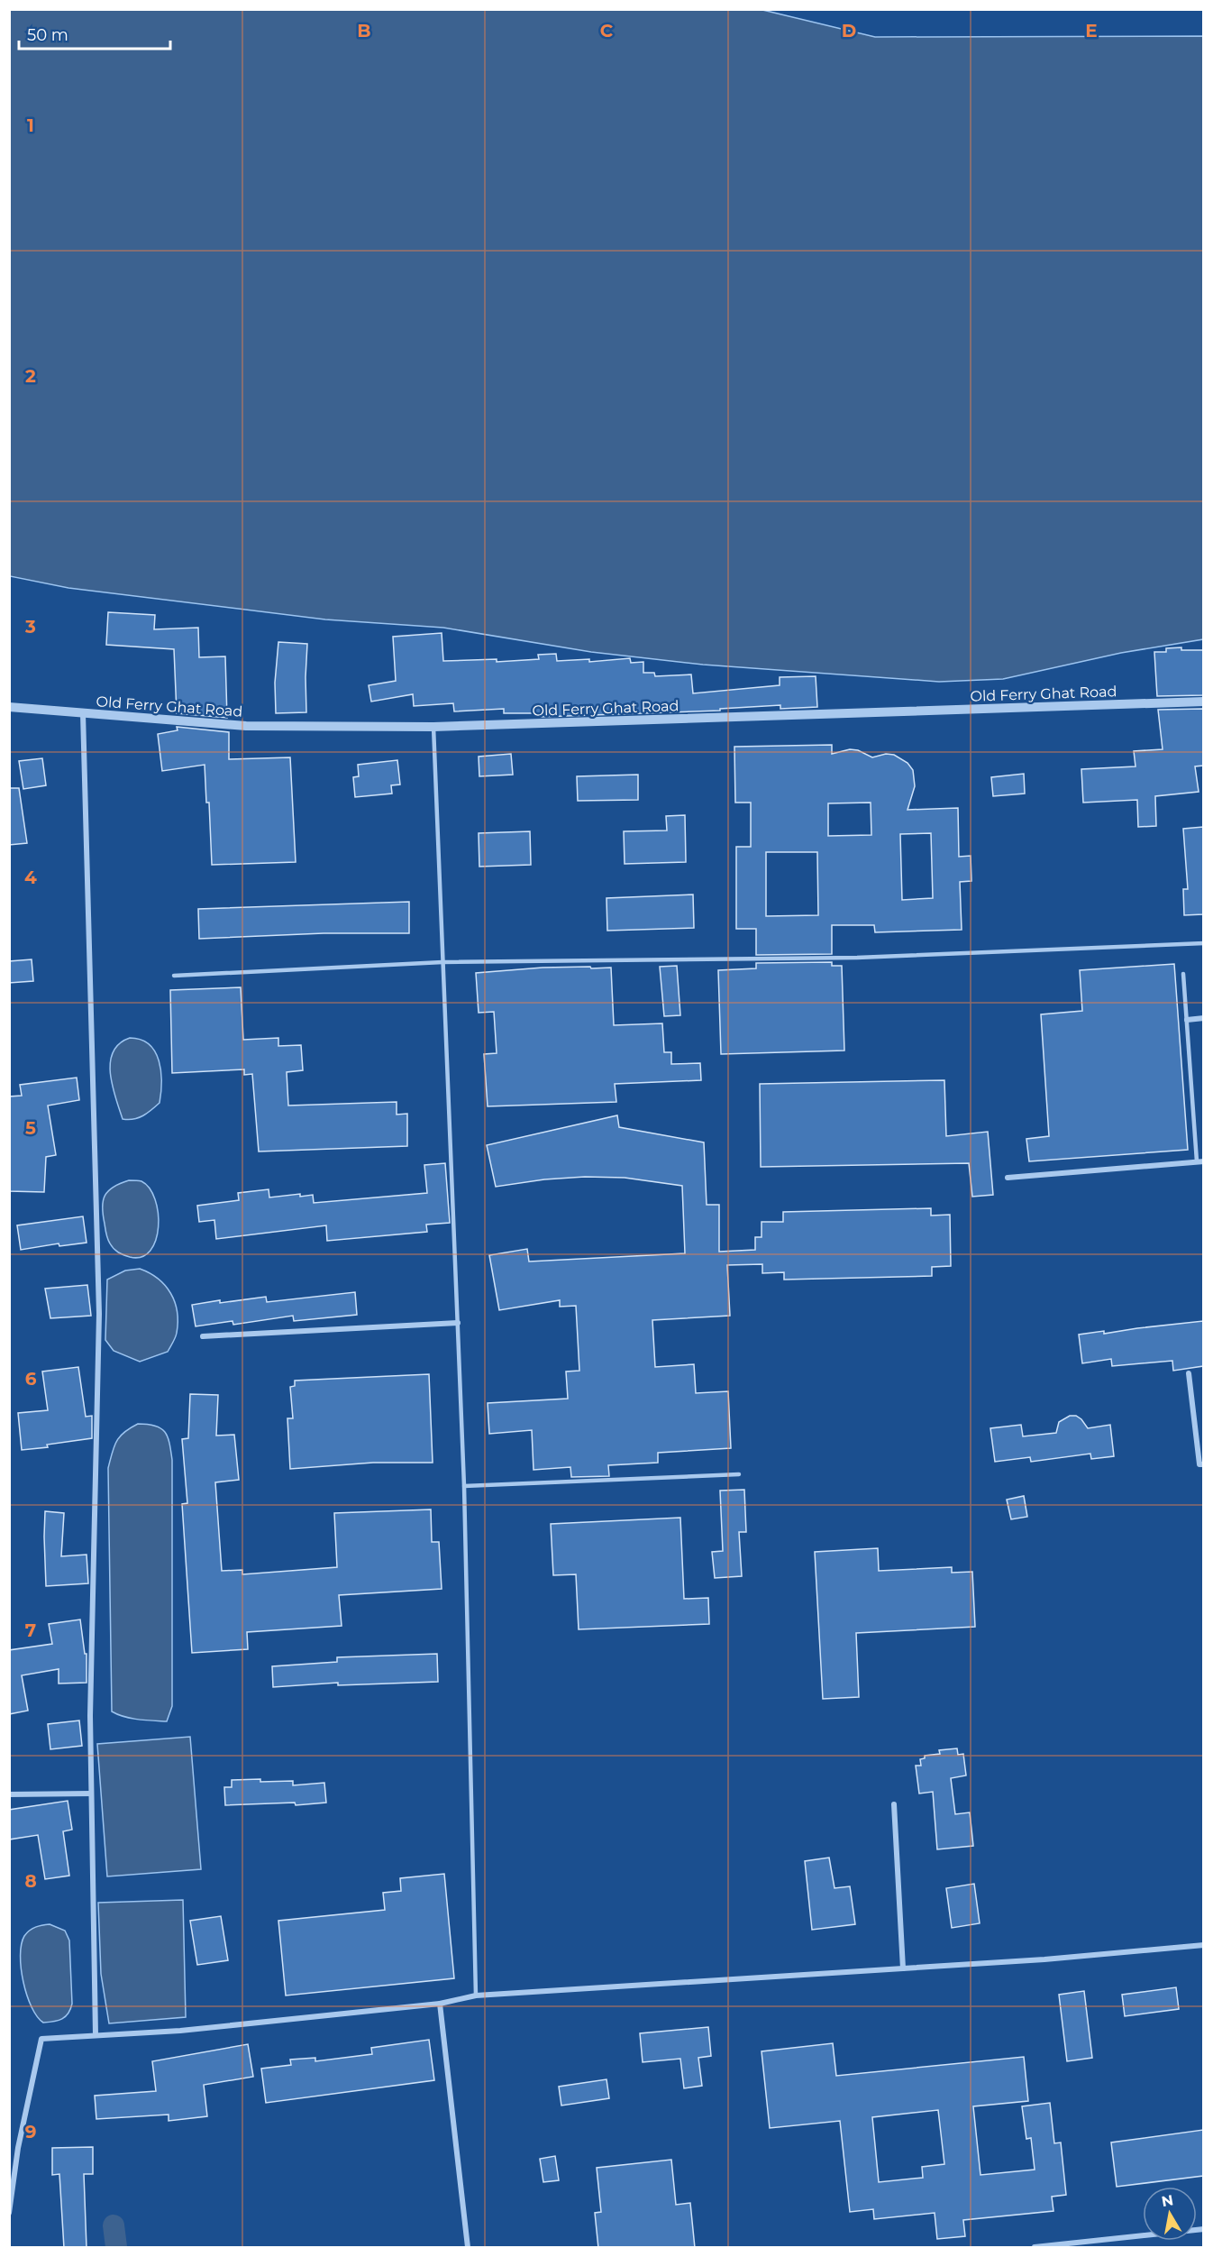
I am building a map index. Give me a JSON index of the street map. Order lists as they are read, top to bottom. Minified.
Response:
{"streets":{"street":["Old Ferry Ghat Road"]},"scale_bar":"50 m","north":"top","grid":{"columns":["B","C","D","E"],"rows":["1","2","3","4","5","6","7","8","9"]}}
